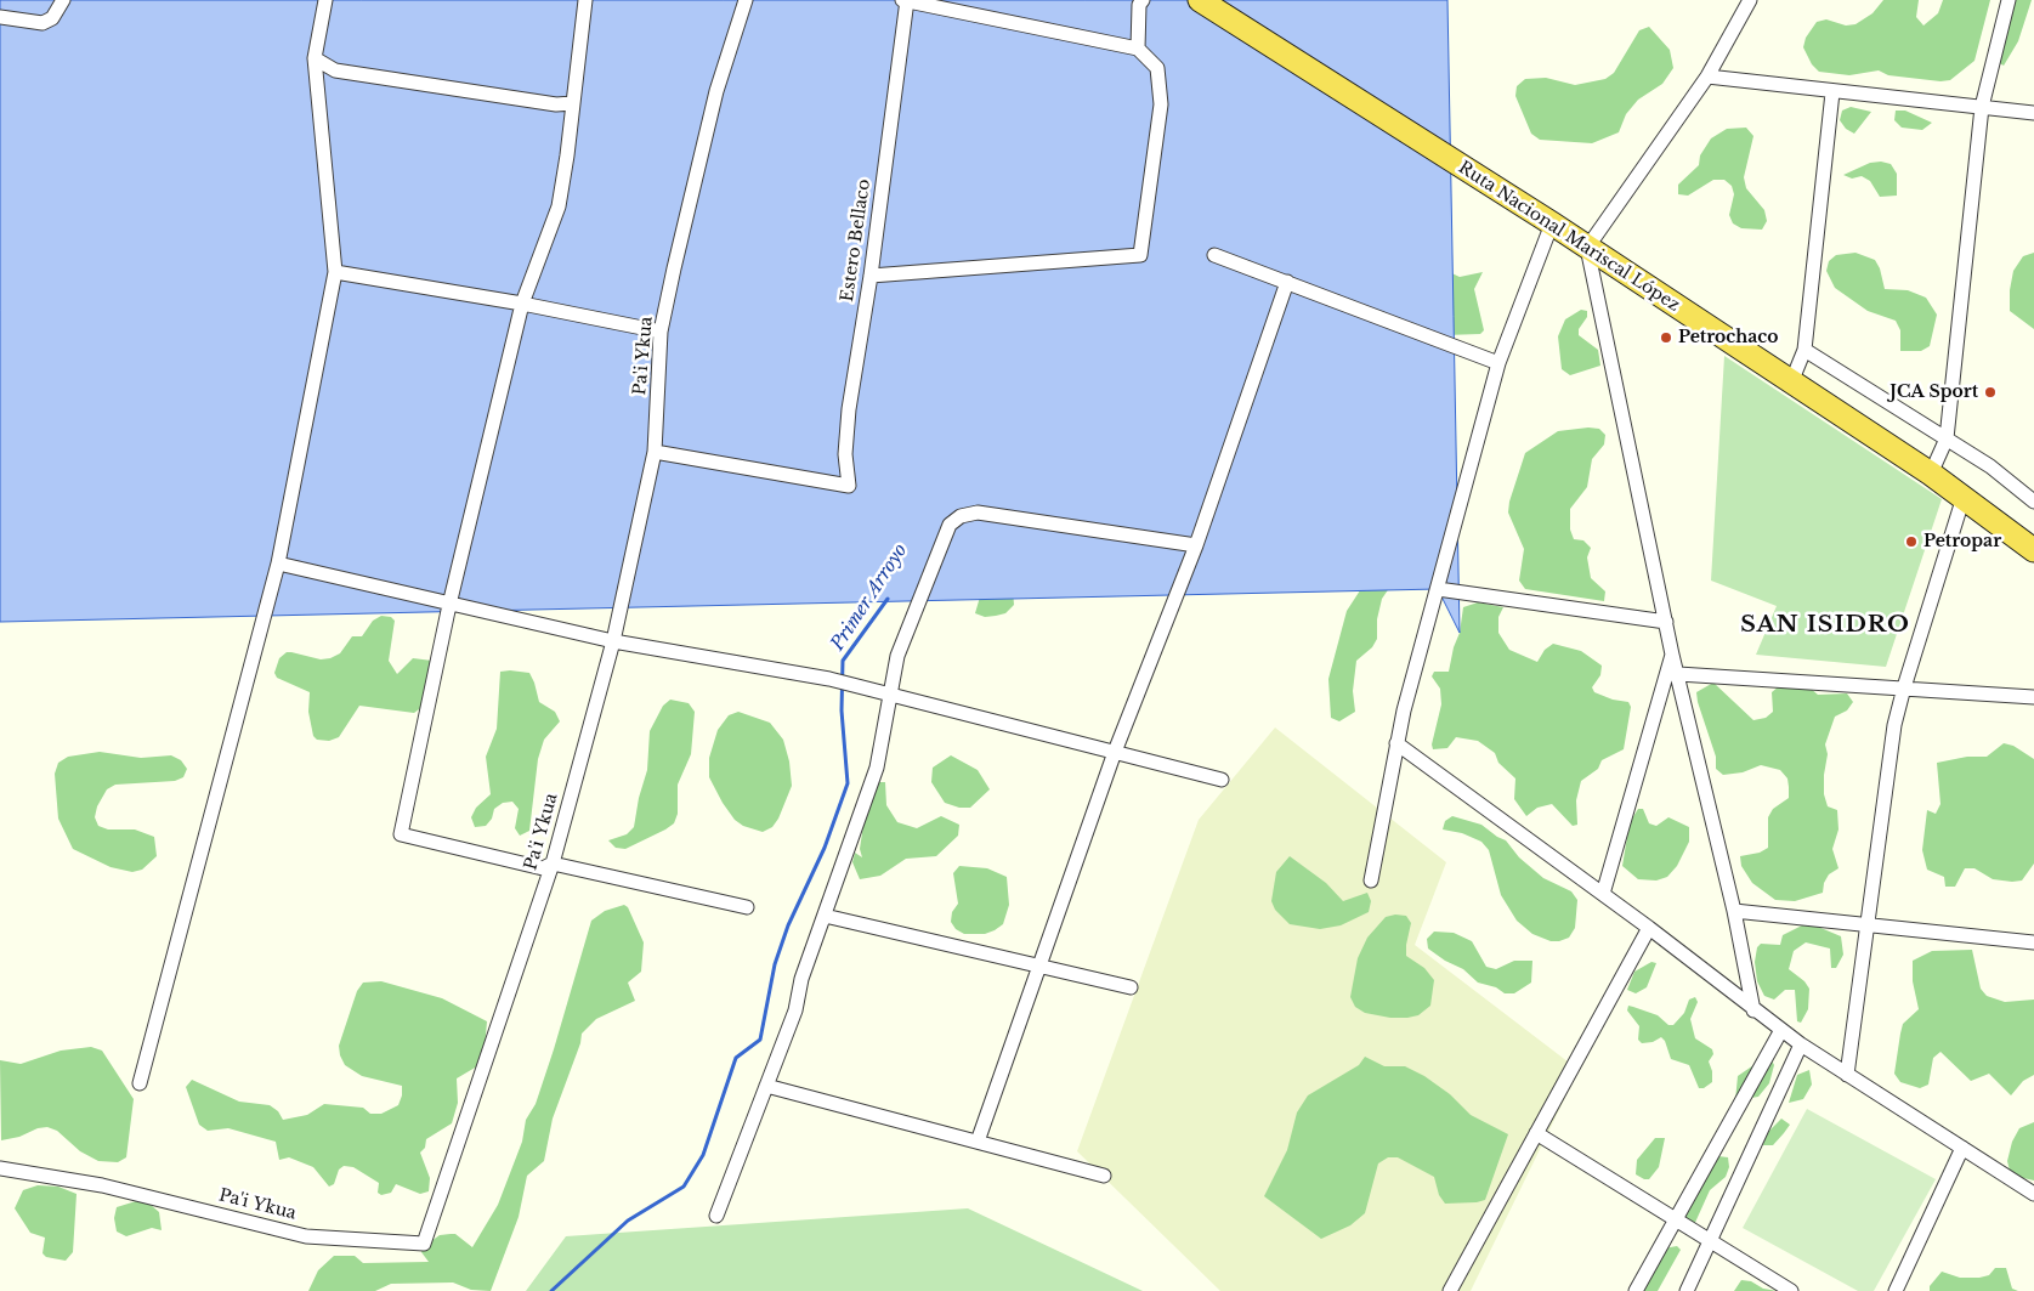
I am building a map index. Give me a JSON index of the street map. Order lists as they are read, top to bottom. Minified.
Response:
{"streets":{"highway":["Ruta Nacional Mariscal López"],"street":["Estero Bellaco","Pa'i Ykua"]},"crossings":[["Estero Bellaco","Pa'i Ykua"]],"districts":["SAN ISIDRO"],"water":["Primer Arroyo"],"places":["Petrochaco","JCA Sport","Petropar"]}
